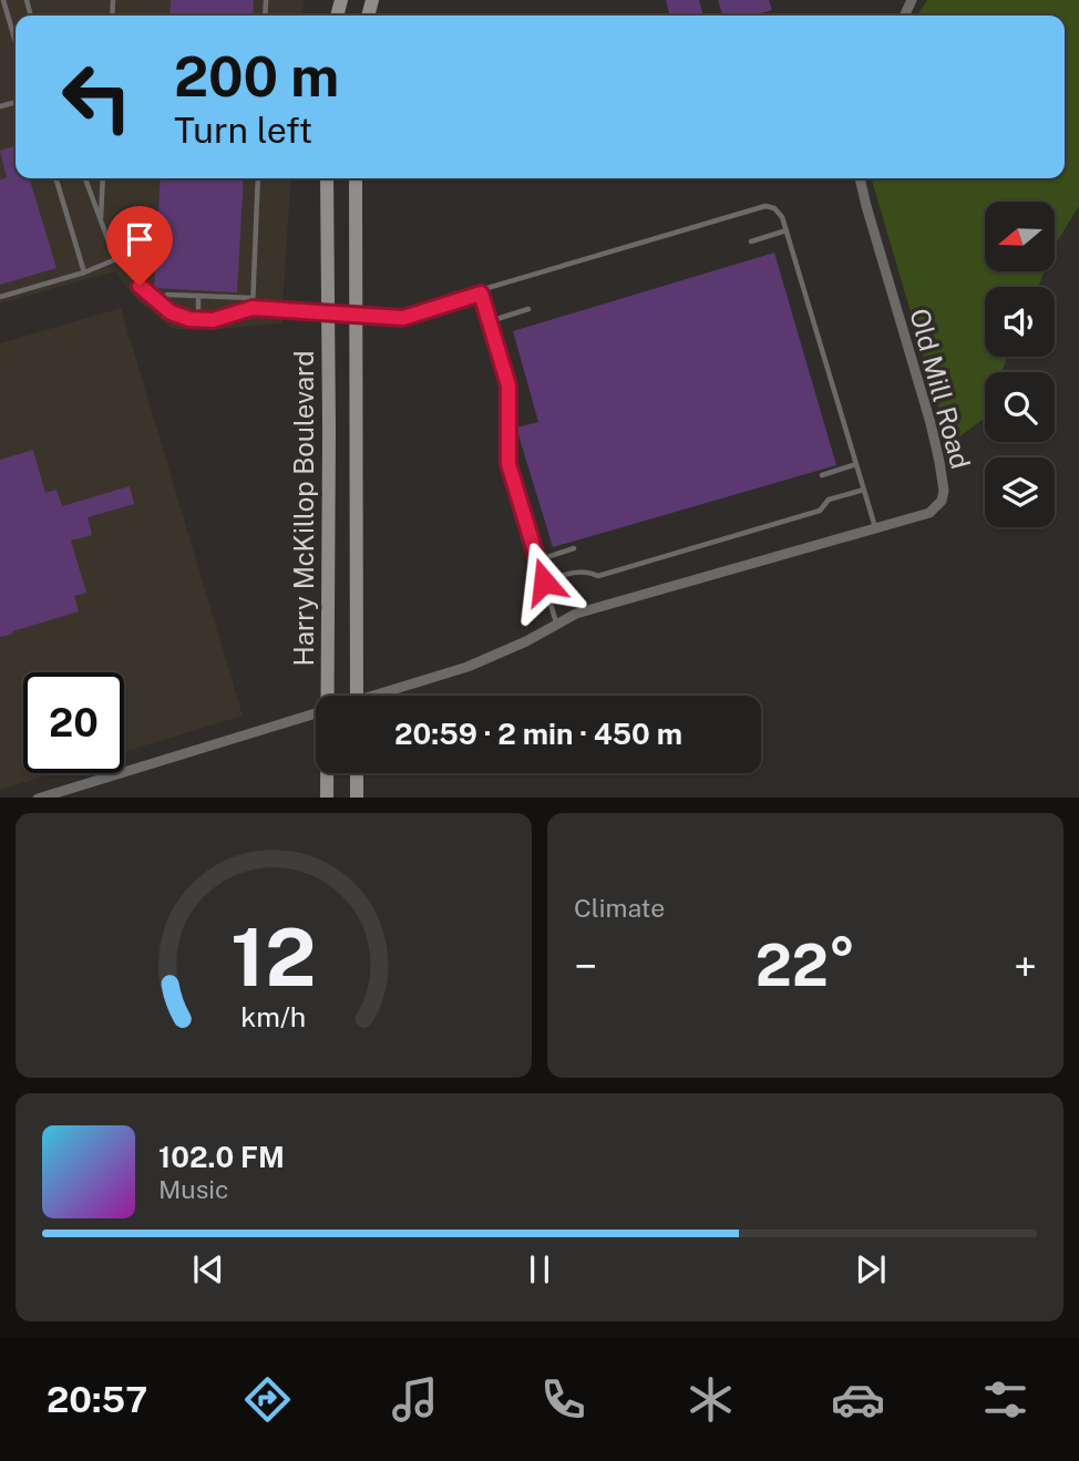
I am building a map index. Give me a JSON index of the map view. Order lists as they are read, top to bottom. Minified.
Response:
{"streets":{"main road":["Harry McKillop Boulevard"],"street":["Old Mill Road"]},"north":"left","page":{"turn":["200 m","Turn left"],"limit":"20","trip":"20:59 · 2 min · 450 m","tile":"Climate","heat":["−","22°","+"],"song":["102.0 FM","Music"],"tabs":"20:57","gauge":["12","km/h"]}}
